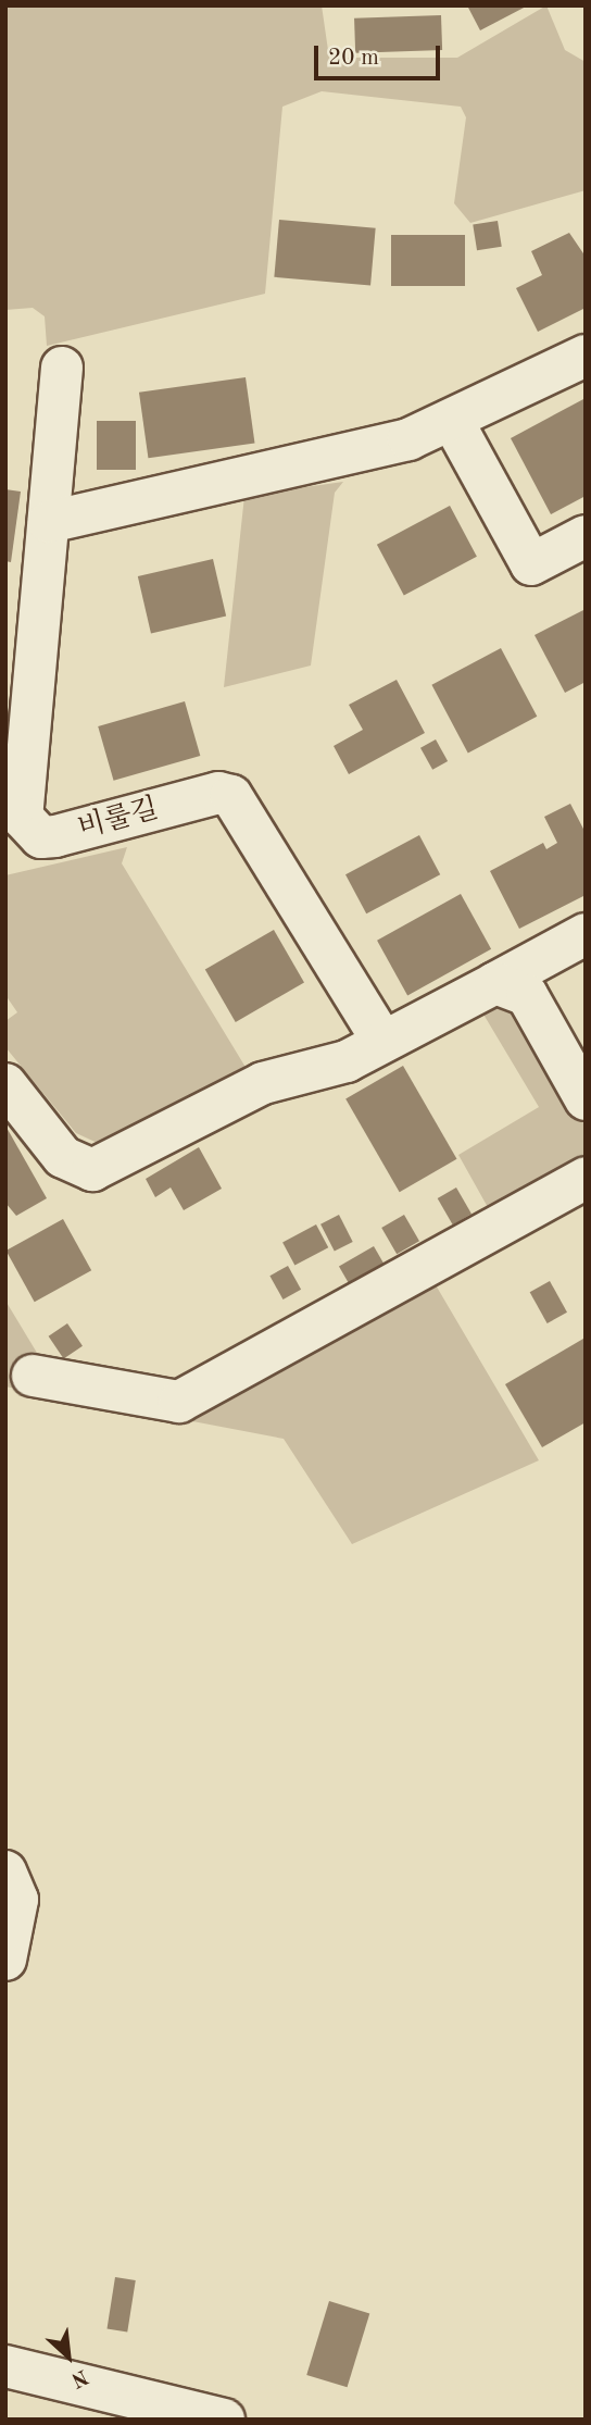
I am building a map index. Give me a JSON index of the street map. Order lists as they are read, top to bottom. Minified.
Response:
{"streets":{"lane":["비룰길"]},"scale_bar":"20 m","north":"bottom right"}
